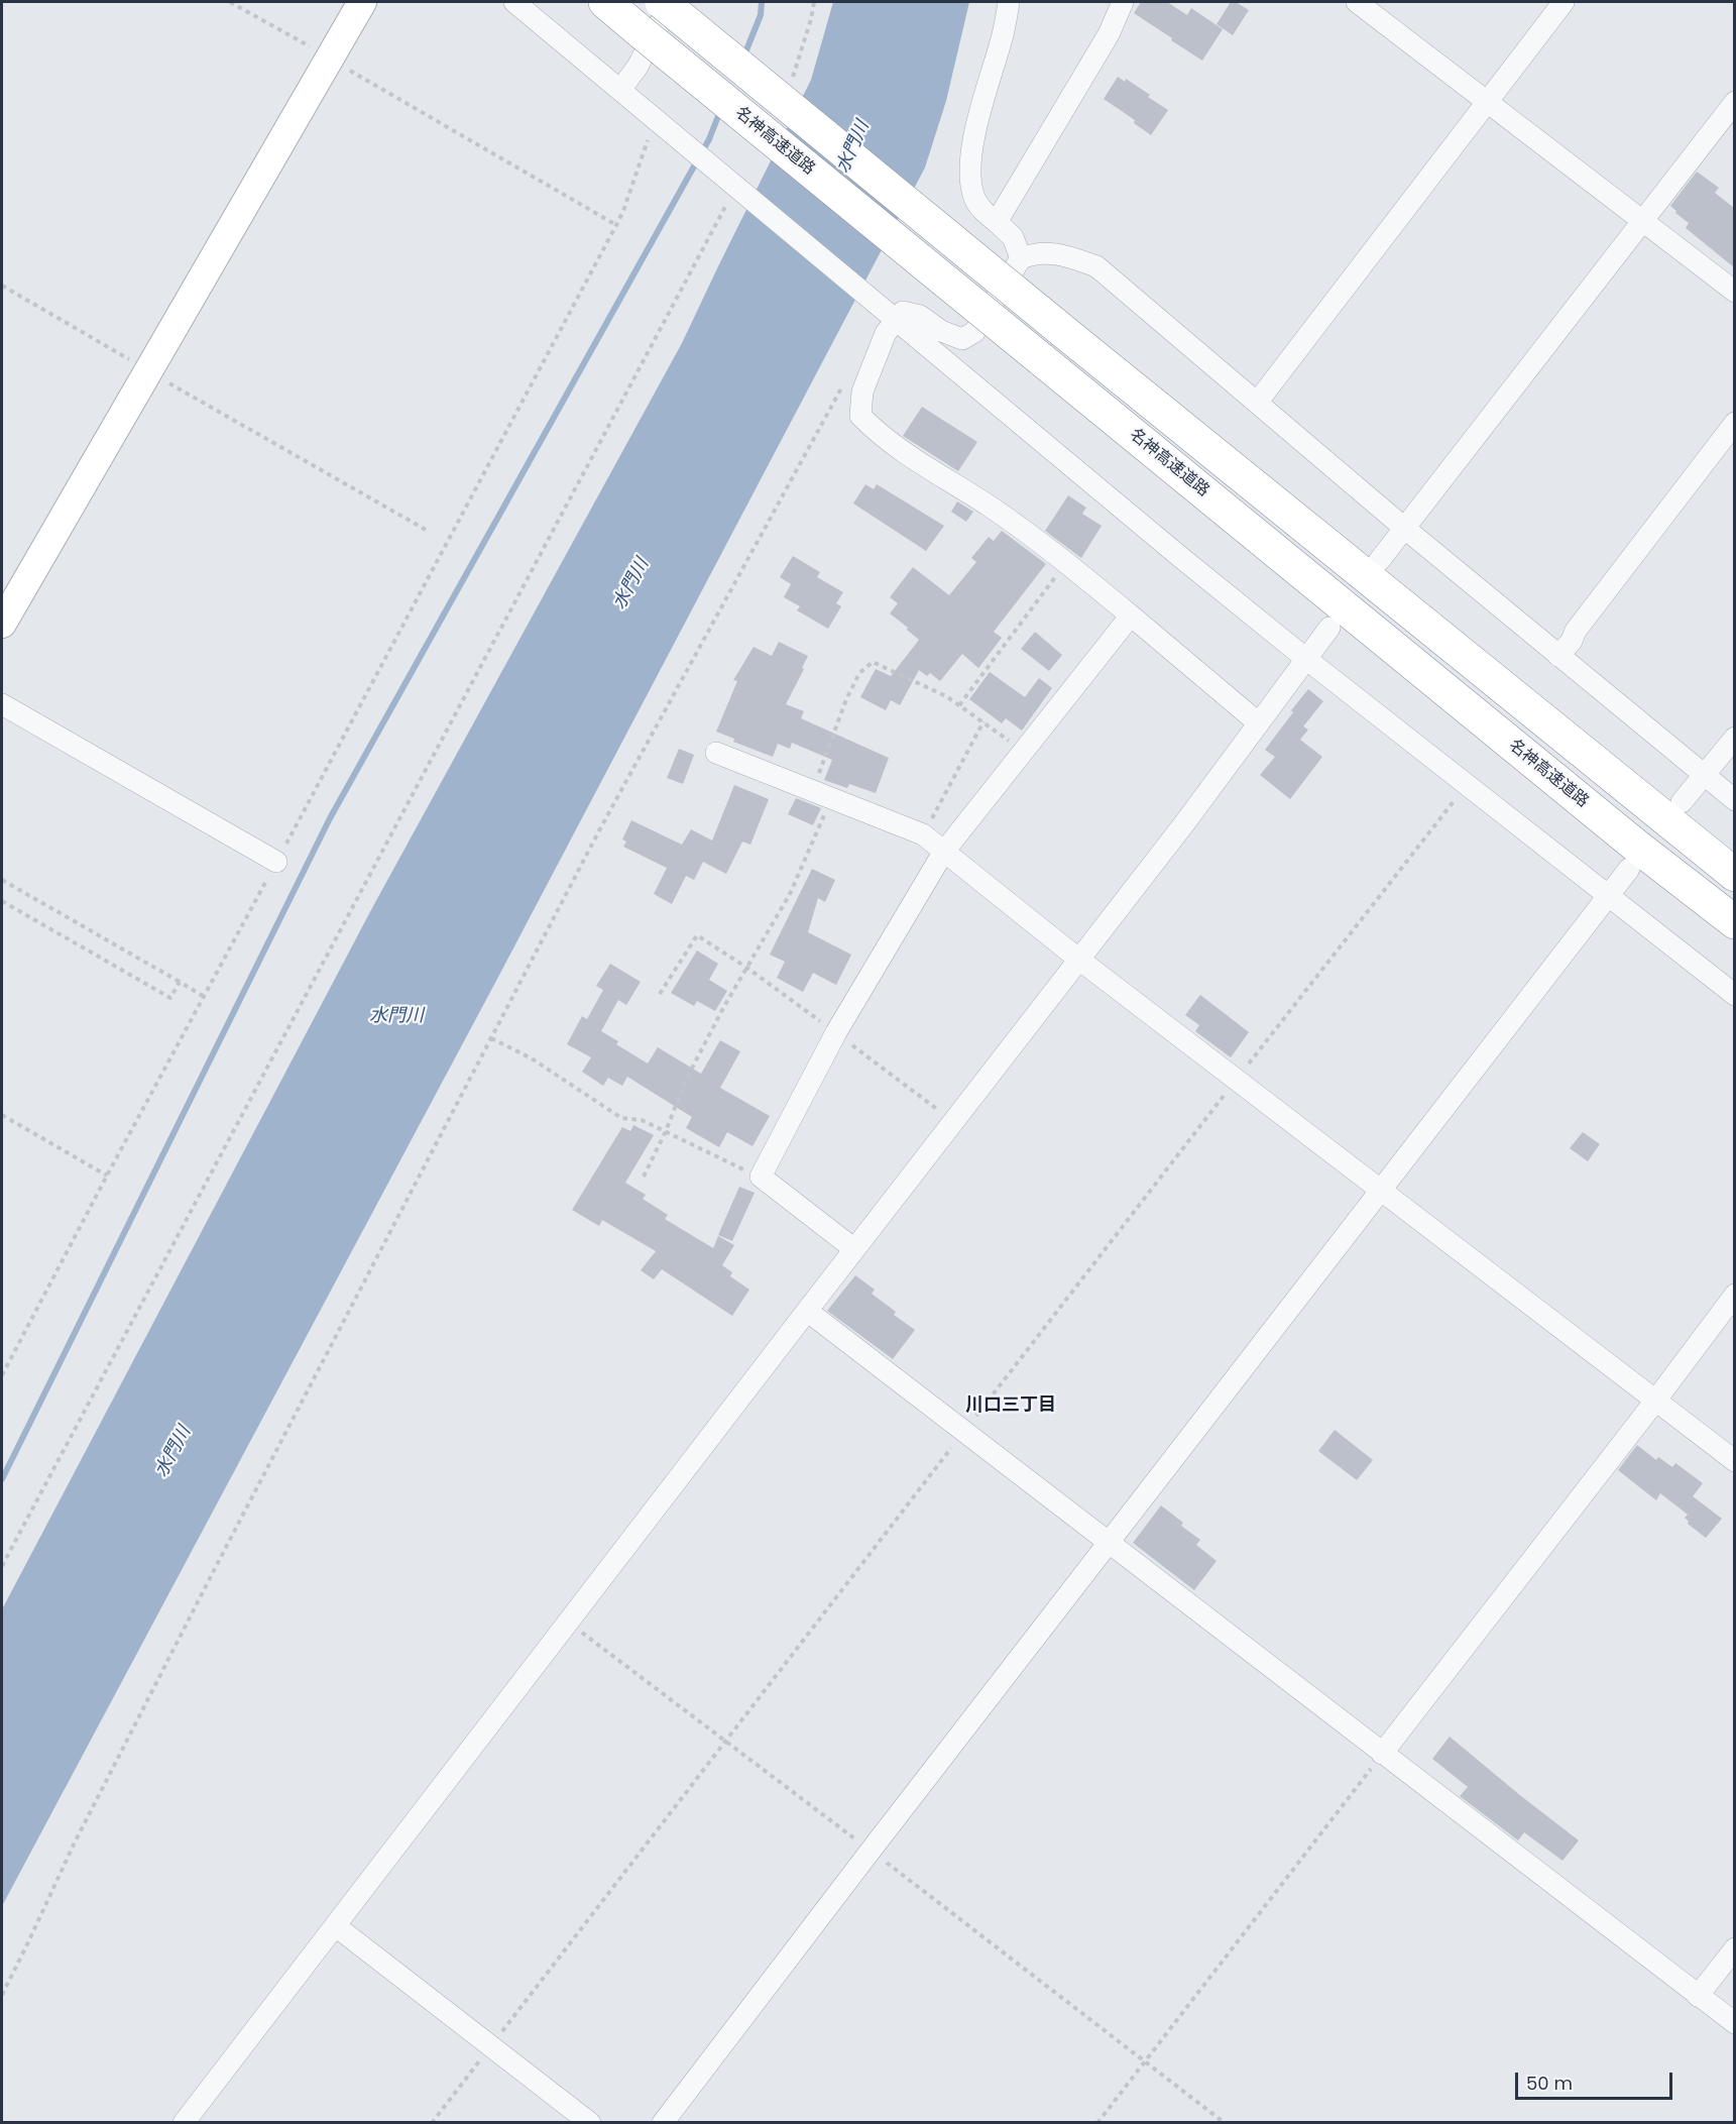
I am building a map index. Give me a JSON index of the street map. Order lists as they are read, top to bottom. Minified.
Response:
{"streets":{"highway":["名神高速道路"]},"districts":["川口三丁目"],"water":["水門川"],"scale_bar":"50 m"}
